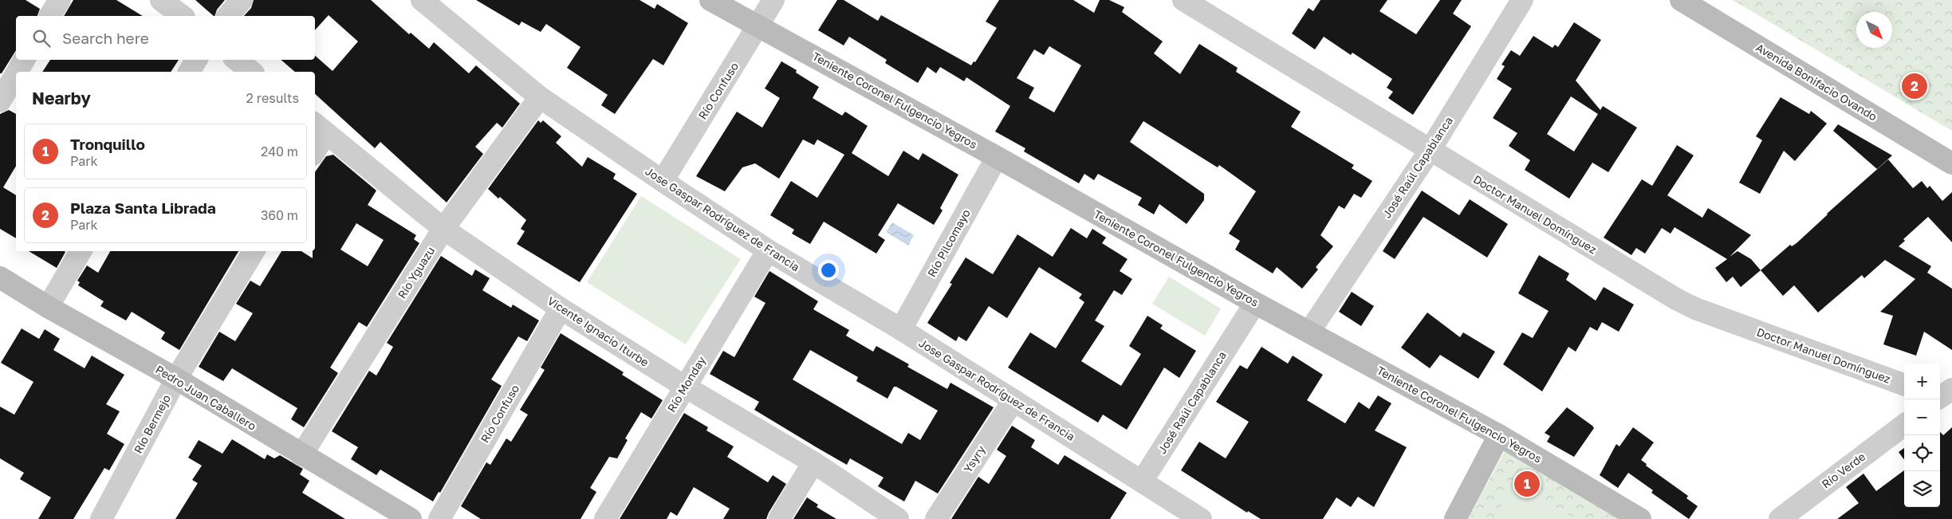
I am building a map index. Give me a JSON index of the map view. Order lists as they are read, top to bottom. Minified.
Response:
{"streets":{"street":["Avenida Bonifacio Ovando","Río Confuso","Teniente Coronel Fulgencio Yegros","José Raúl Capablanca","Doctor Manuel Domínguez","Jose Gaspar Rodríguez de Francia","Río Pilcomayo","Río Yguazu","Vicente Ignacio Iturbe","Río Monday","Pedro Juan Caballero","Río Bermejo","Ysyry","Río Verde"]},"crossings":[["Río Confuso","Teniente Coronel Fulgencio Yegros"],["Río Confuso","Jose Gaspar Rodríguez de Francia"],["Río Confuso","Vicente Ignacio Iturbe"],["Teniente Coronel Fulgencio Yegros","José Raúl Capablanca"],["Teniente Coronel Fulgencio Yegros","Río Pilcomayo"],["José Raúl Capablanca","Doctor Manuel Domínguez"],["José Raúl Capablanca","Jose Gaspar Rodríguez de Francia"],["Jose Gaspar Rodríguez de Francia","Río Pilcomayo"],["Jose Gaspar Rodríguez de Francia","Río Yguazu"],["Jose Gaspar Rodríguez de Francia","Río Monday"],["Jose Gaspar Rodríguez de Francia","Ysyry"],["Río Yguazu","Vicente Ignacio Iturbe"],["Río Yguazu","Pedro Juan Caballero"],["Vicente Ignacio Iturbe","Río Monday"],["Pedro Juan Caballero","Río Bermejo"]],"north":"bottom right","page":{"search":"Search here","pins":["2","1"],"heading":["Nearby","2 results"],"list":[{"mark":"1","name":"Tronquillo","note":"Park","value":"240 m"},{"mark":"2","name":"Plaza Santa Librada","note":"Park","value":"360 m"}],"map_buttons":["+","−"]}}
